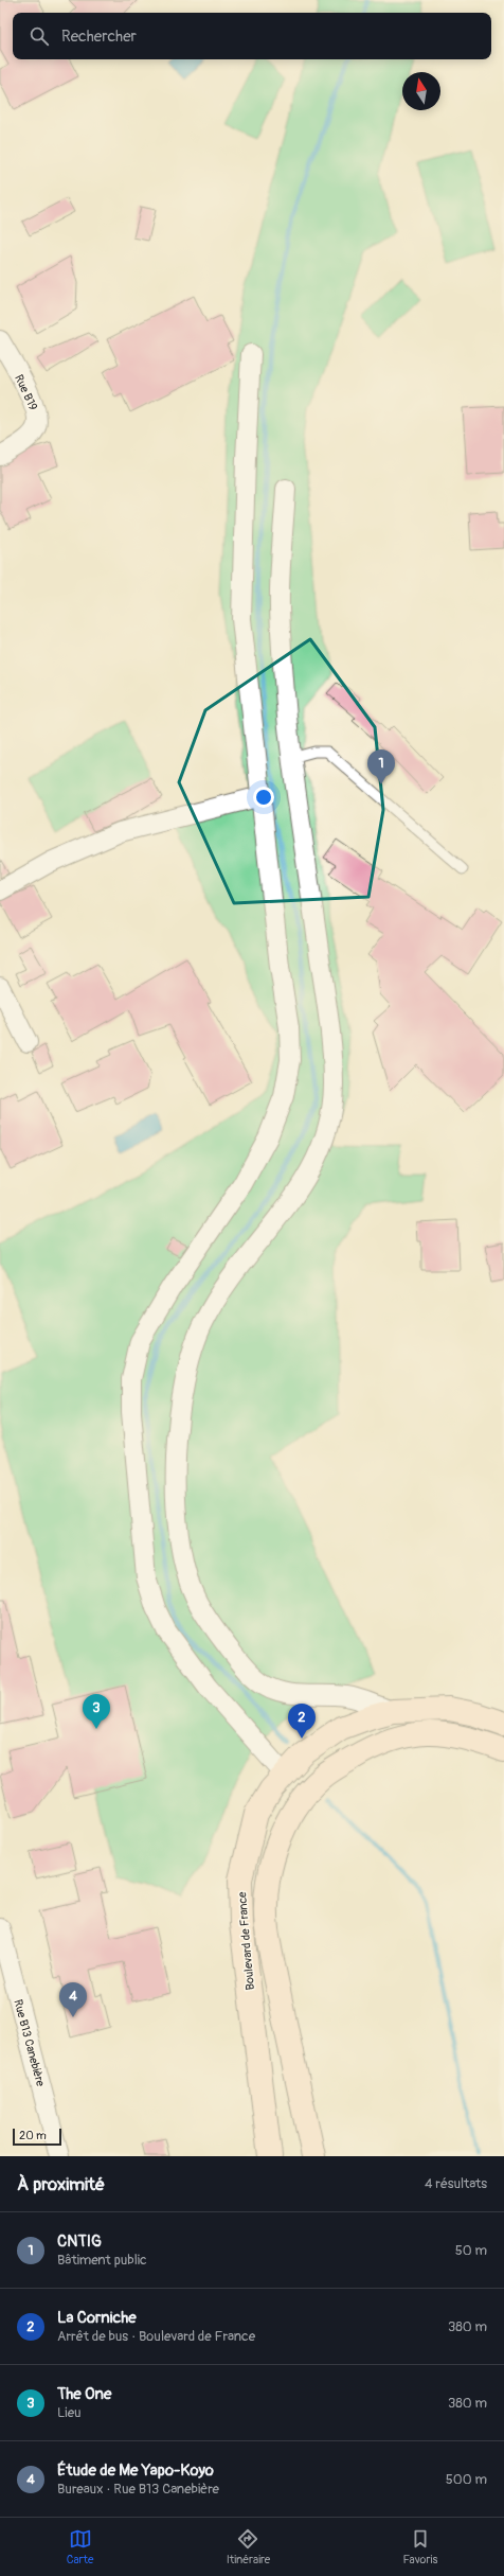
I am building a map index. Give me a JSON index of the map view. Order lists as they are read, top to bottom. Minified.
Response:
{"streets":{"main road":["Boulevard de France"],"street":["Rue B19","Rue B13 Canebière"]},"scale_bar":"20 m","north":"top","page":{"search":"Rechercher","pins":["1","3","2","4"],"scale":"20 m","heading":["À proximité","4 résultats"],"list":[{"mark":"1","name":"CNTIG","note":"Bâtiment public","value":"50 m"},{"mark":"2","name":"La Corniche","note":"Arrêt de bus · Boulevard de France","value":"380 m"},{"mark":"3","name":"The One","note":"Lieu","value":"380 m"},{"mark":"4","name":"Étude de Me Yapo-Koyo","note":"Bureaux · Rue B13 Canebière","value":"500 m"}],"nav":["Carte","Itinéraire","Favoris"]}}
